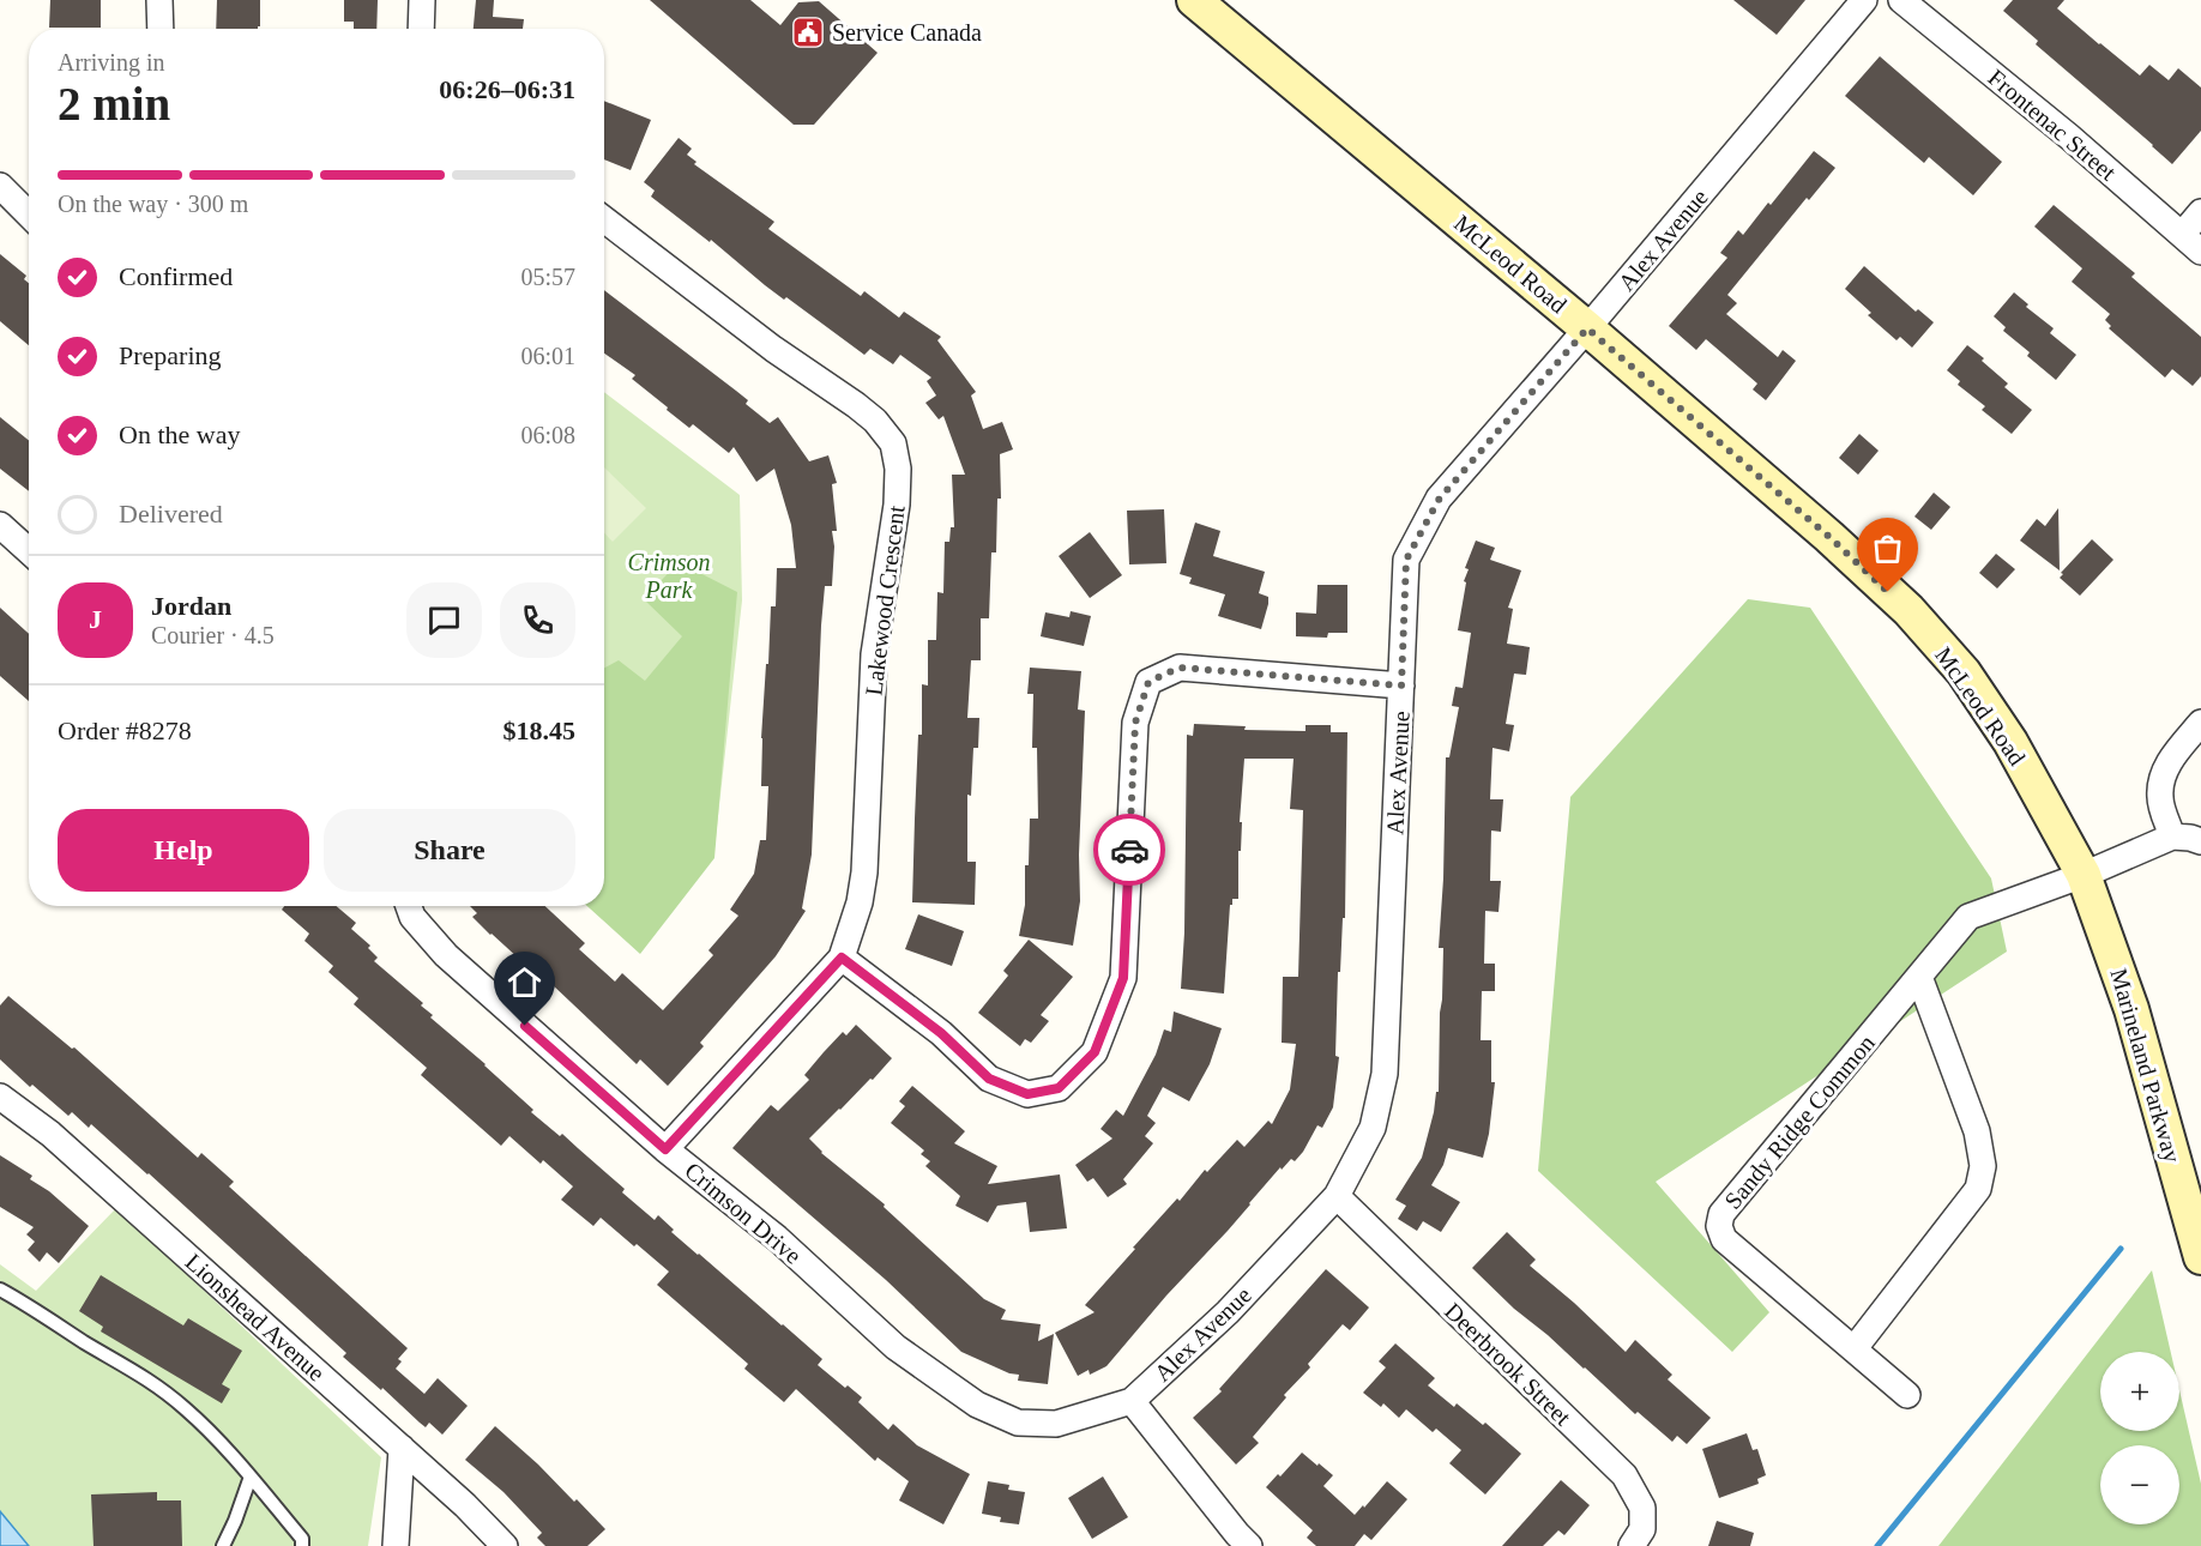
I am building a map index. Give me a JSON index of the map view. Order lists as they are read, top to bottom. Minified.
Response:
{"streets":{"main road":["McLeod Road","Marineland Parkway"],"street":["Frontenac Street","Alex Avenue","Lakewood Crescent","Sandy Ridge Common","Crimson Drive","Lionshead Avenue","Deerbrook Street"]},"crossings":[["Alex Avenue","McLeod Road"],["Alex Avenue","Crimson Drive"],["Alex Avenue","Deerbrook Street"],["McLeod Road","Marineland Parkway"],["McLeod Road","Sandy Ridge Common"],["Lakewood Crescent","Crimson Drive"],["Marineland Parkway","Sandy Ridge Common"]],"parks":["Crimson Park"],"places":{"public building":["Service Canada"]},"page":{"heading":["2 min","Arriving in","06:26–06:31"],"panel":["Jordan","Courier · 4.5","Order #8278","$18.45"],"bar":"On the way · 300 m","list":[["Confirmed","05:57"],["Preparing","06:01"],["On the way","06:08"],"Delivered"],"round":"J","buttons":["Help","Share"],"map_buttons":["+","−"]}}
